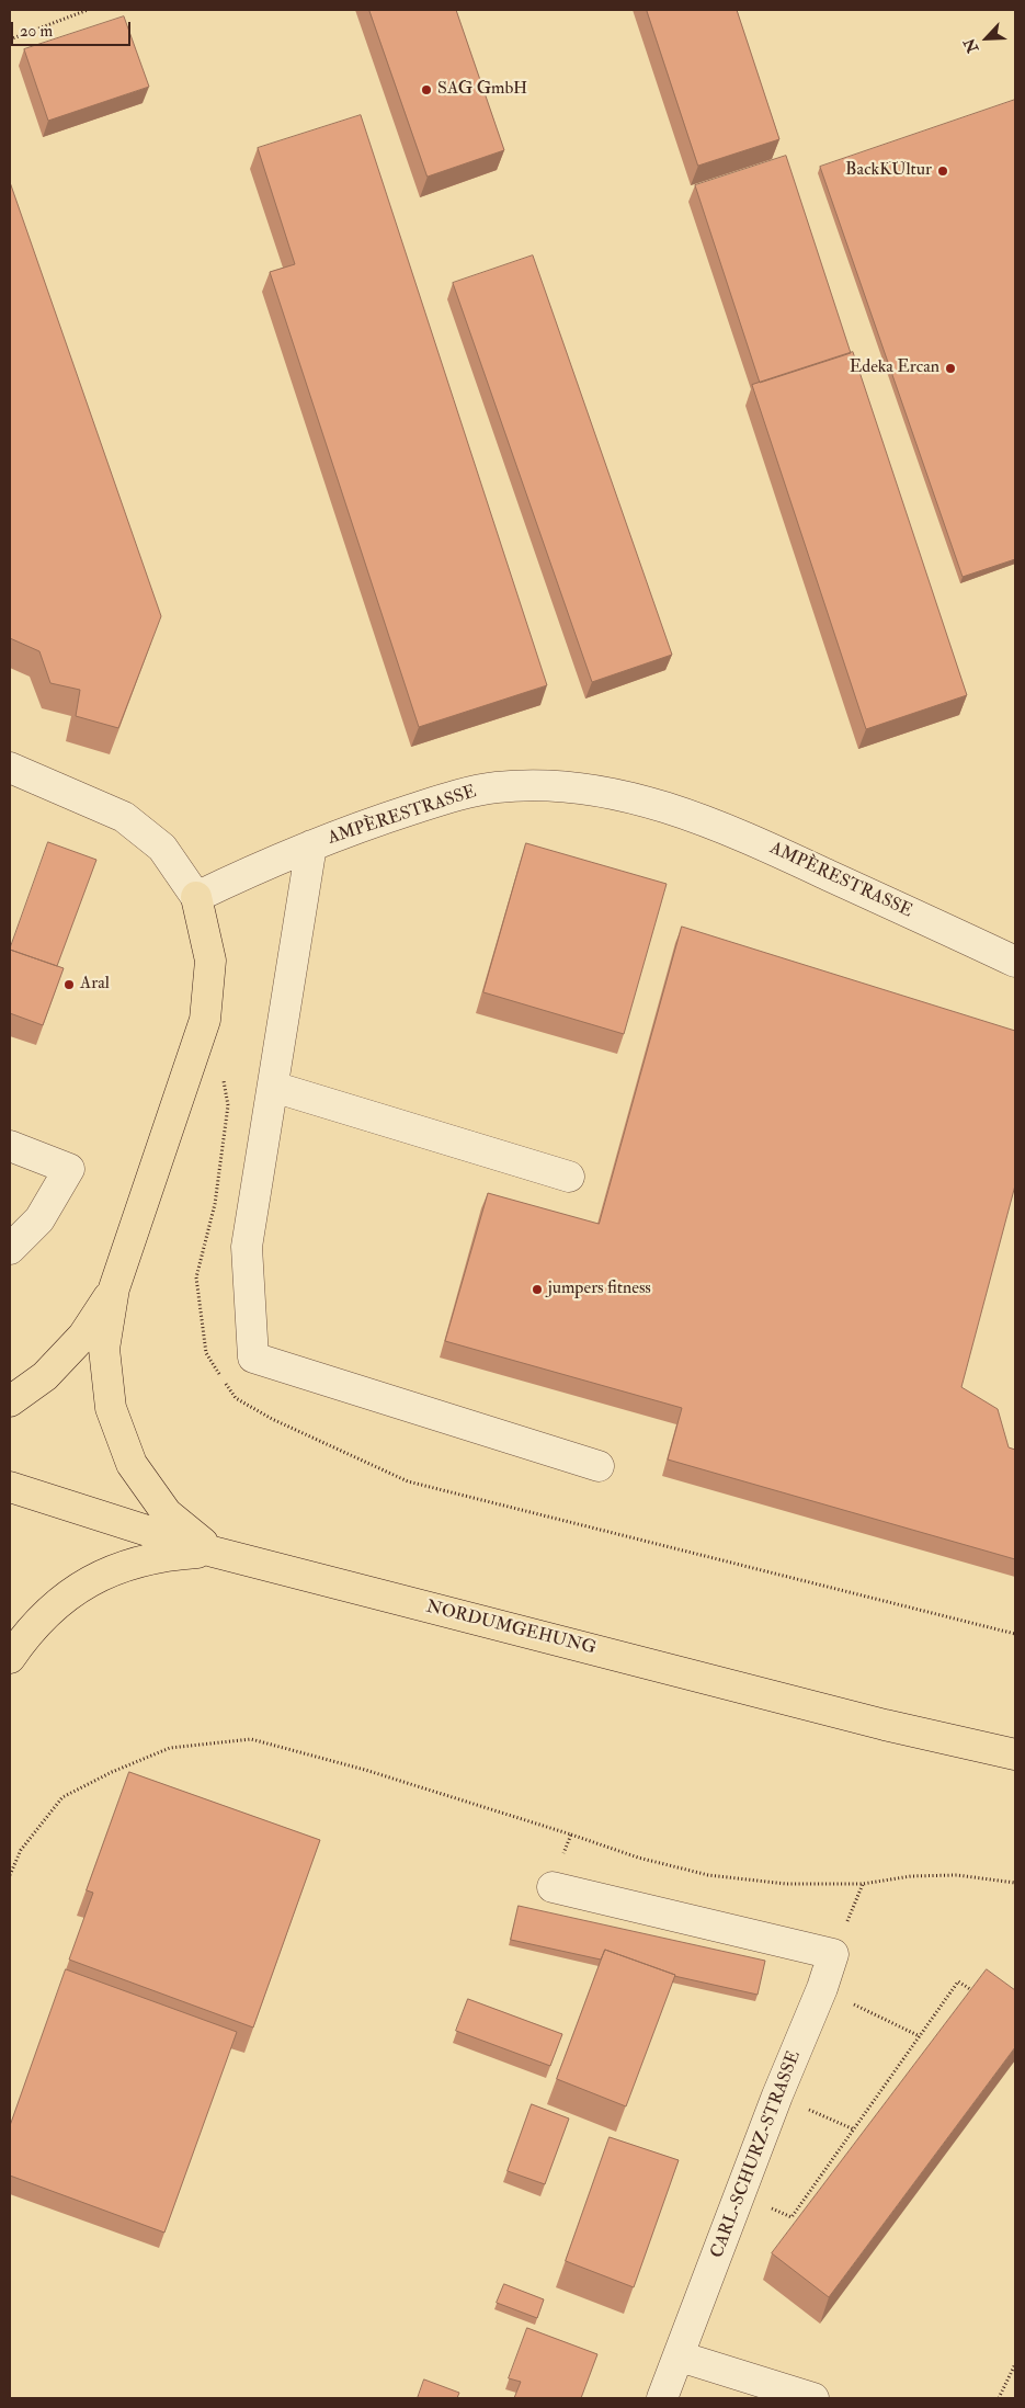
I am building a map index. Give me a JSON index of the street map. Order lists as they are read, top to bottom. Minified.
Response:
{"streets":{"main road":["NORDUMGEHUNG"],"street":["AMPÈRESTRASSE","CARL-SCHURZ-STRASSE"]},"places":["SAG GmbH","BackKUltur","Edeka Ercan","Aral","jumpers fitness"],"scale_bar":"20 m","north":"bottom left"}
